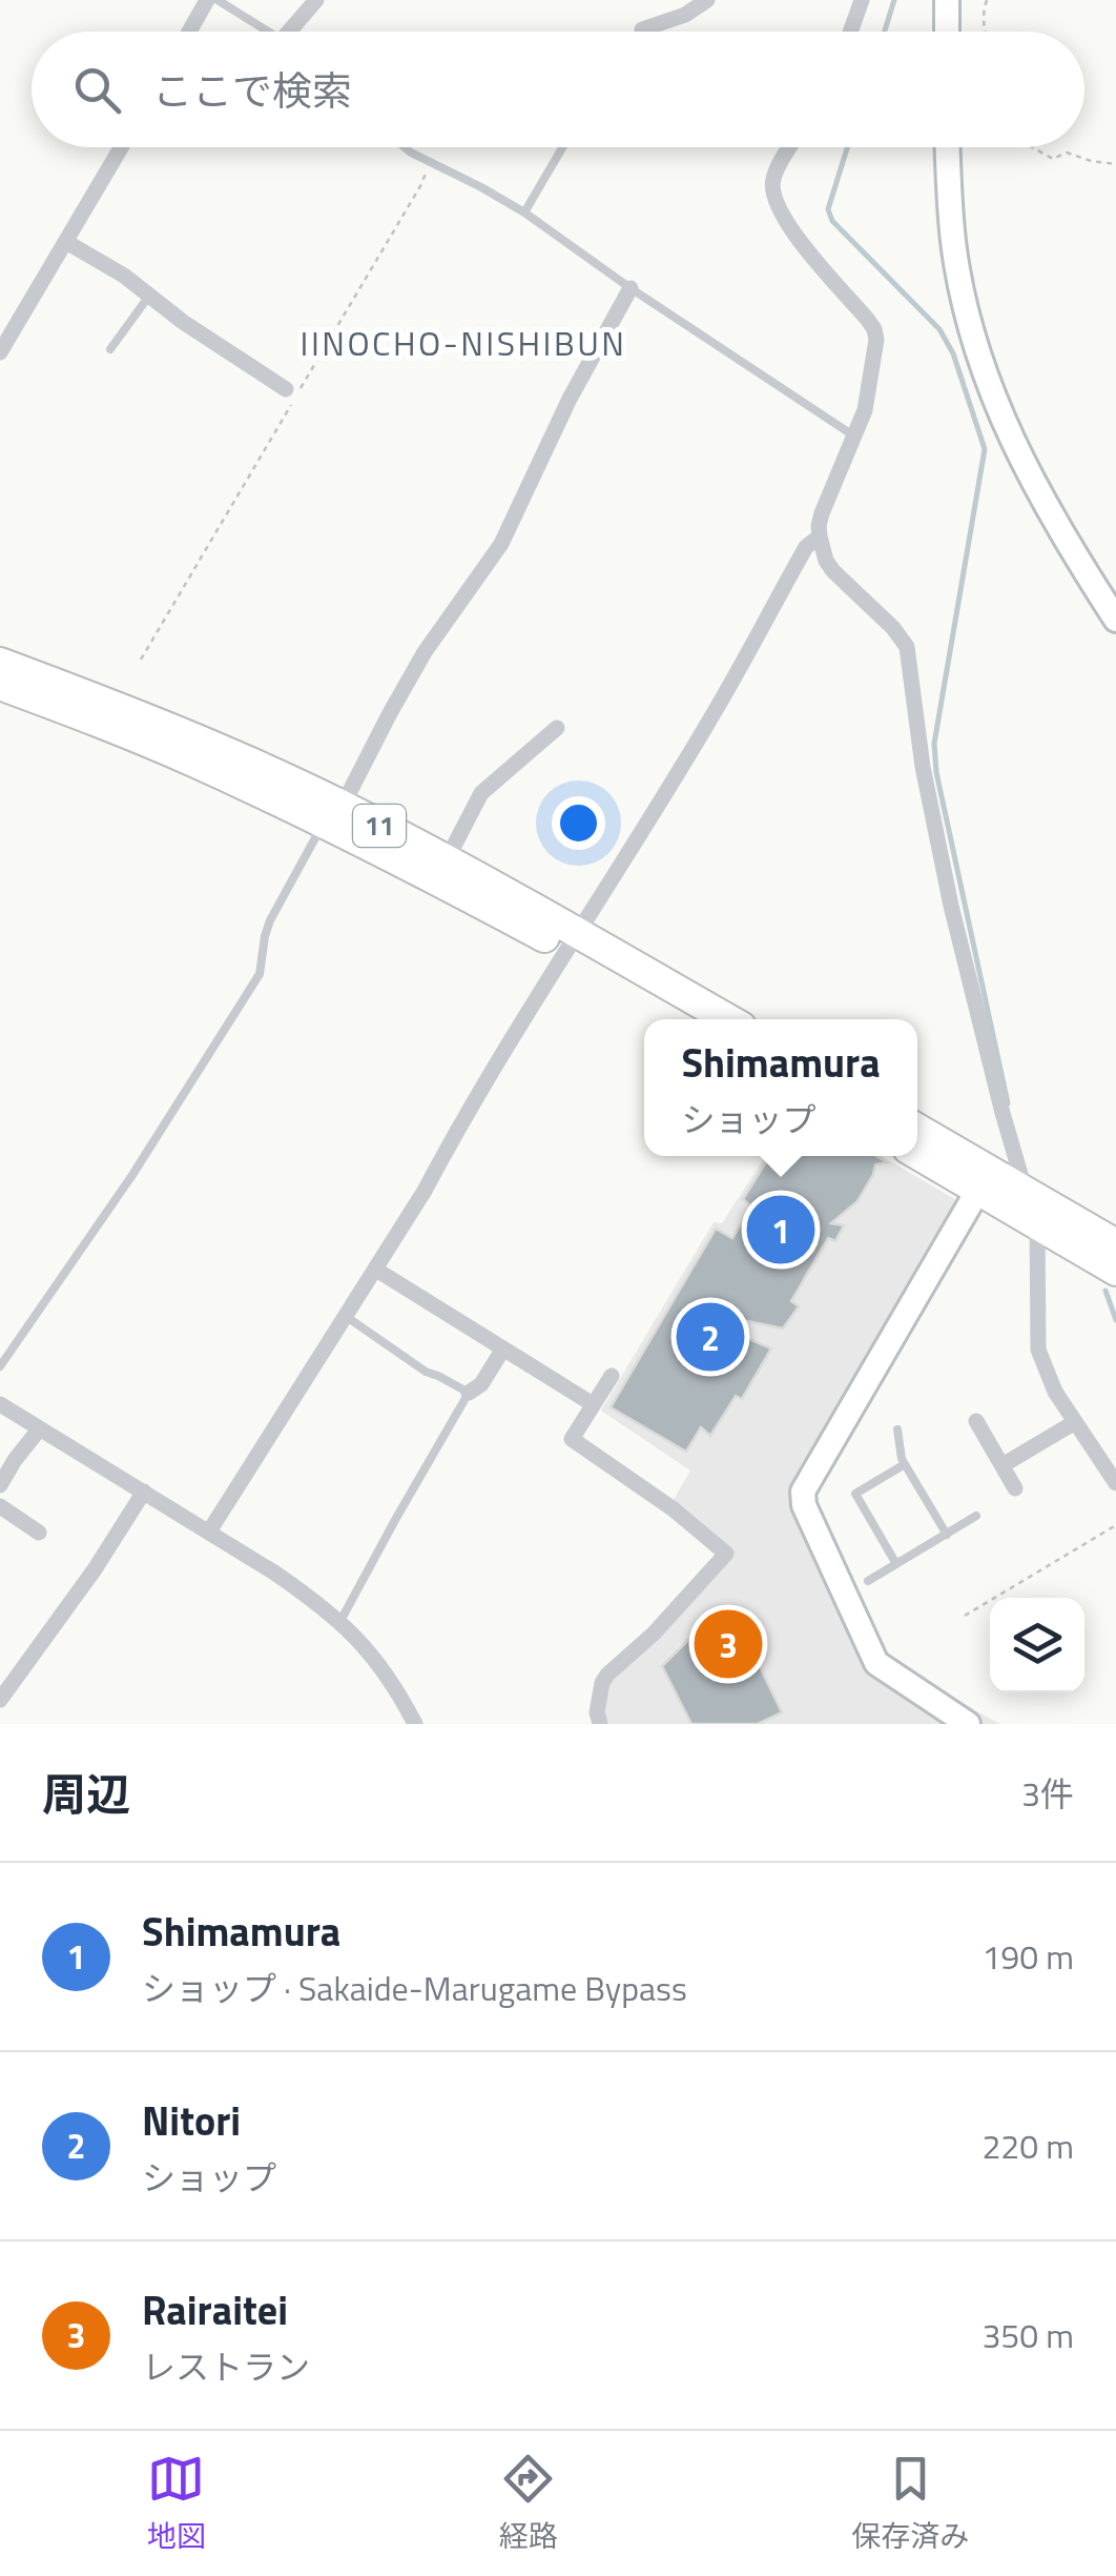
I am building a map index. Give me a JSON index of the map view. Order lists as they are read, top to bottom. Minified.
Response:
{"streets":{"highway":["11"]},"districts":["IINOCHO-NISHIBUN"],"page":{"search":"ここで検索","popup":["Shimamura","ショップ"],"pins":["1","2","3"],"heading":["周辺","3件"],"list":[{"mark":"1","name":"Shimamura","note":"ショップ · Sakaide-Marugame Bypass","value":"190 m"},{"mark":"2","name":"Nitori","note":"ショップ","value":"220 m"},{"mark":"3","name":"Rairaitei","note":"レストラン","value":"350 m"}],"nav":["地図","経路","保存済み"]}}
